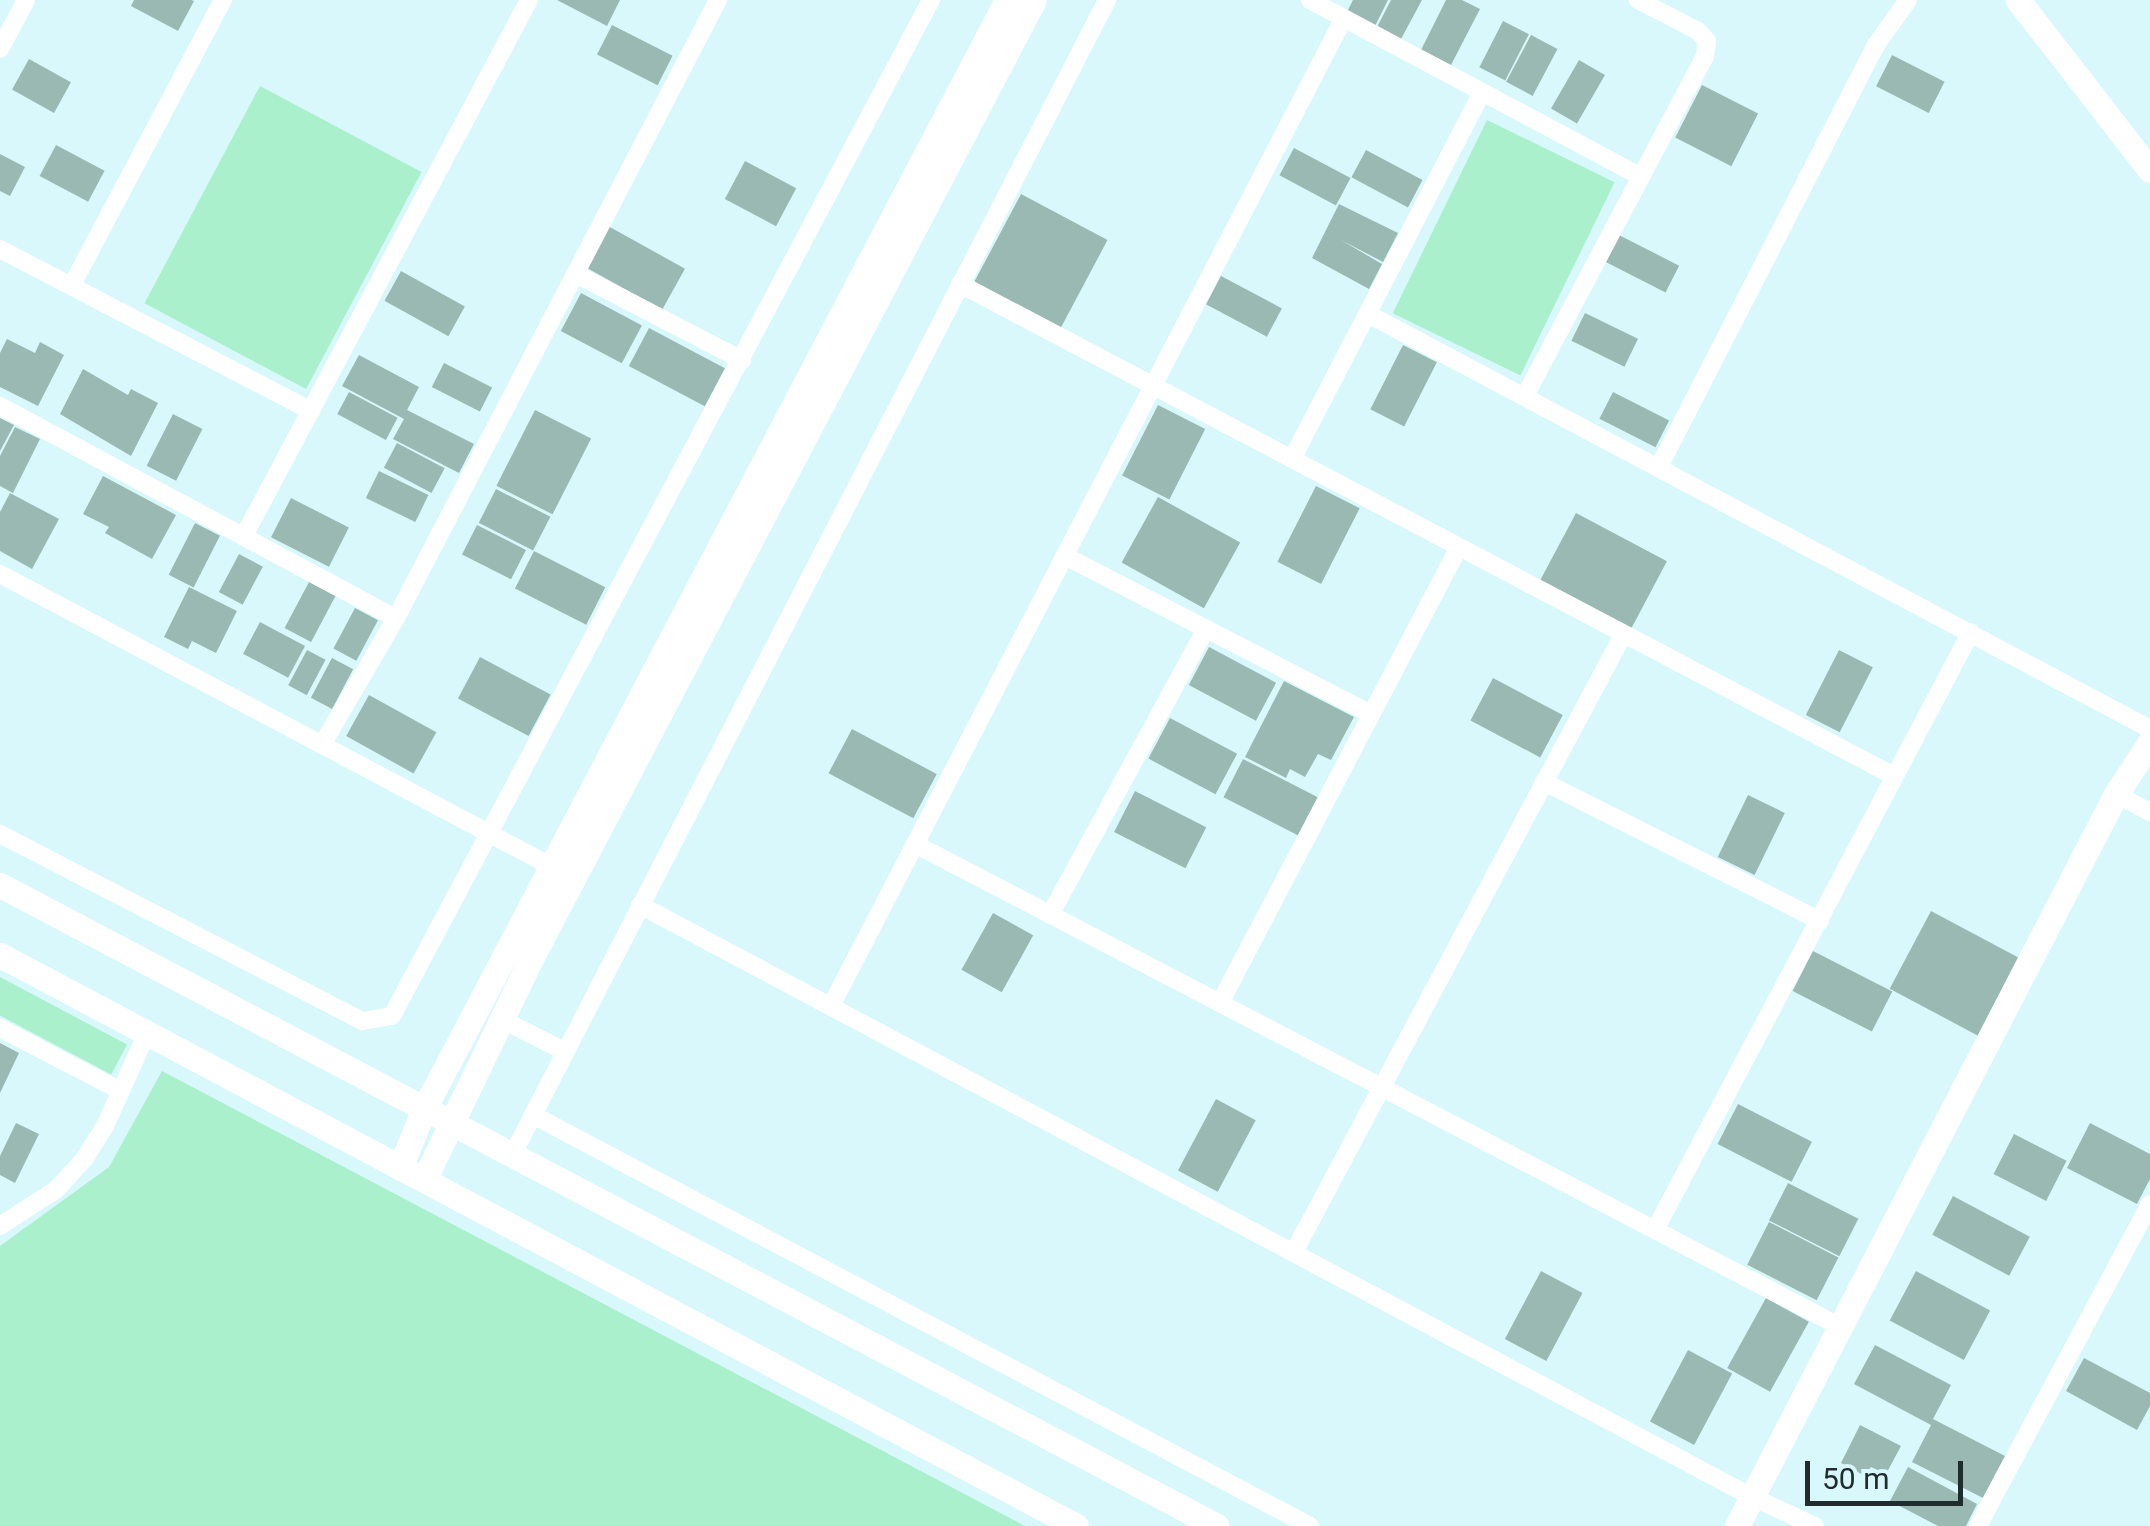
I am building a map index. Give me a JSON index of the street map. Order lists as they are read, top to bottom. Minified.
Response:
{"scale_bar":"50 m"}
